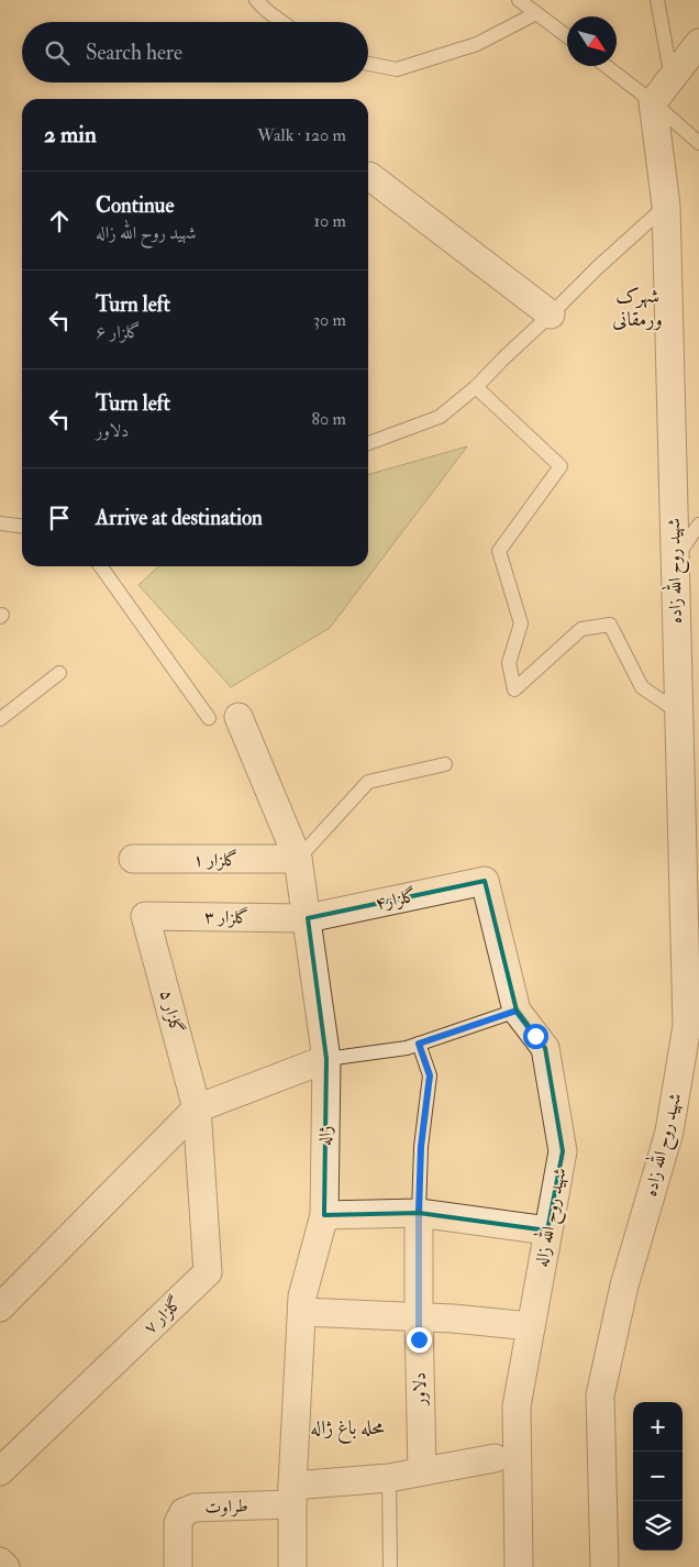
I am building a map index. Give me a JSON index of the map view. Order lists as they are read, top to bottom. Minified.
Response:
{"streets":{"street":["شهید روح الله زاده","گلزار ۱","گلزار۴","گلزار ۳","گلزار ۵","ژاله","شهید روح الله زاله","گلزار ۷","دلاور","طراوت"]},"crossings":[["گلزار ۱","ژاله"],["گلزار۴","گلزار ۳"],["گلزار۴","ژاله"],["گلزار۴","شهید روح الله زاله"],["گلزار ۳","گلزار ۵"],["گلزار ۳","ژاله"],["گلزار ۵","گلزار ۷"],["ژاله","طراوت"]],"districts":["شهرک ورمقانی","محله باغ ژاله"],"north":"bottom right","page":{"search":"Search here","heading":["2 min","Walk · 120 m"],"list":[["Continue","شهید روح الله زاله","10 m"],["Turn left","گلزار ۶","30 m"],["Turn left","دلاور","80 m"],"Arrive at destination"],"map_buttons":["+","−"]}}
